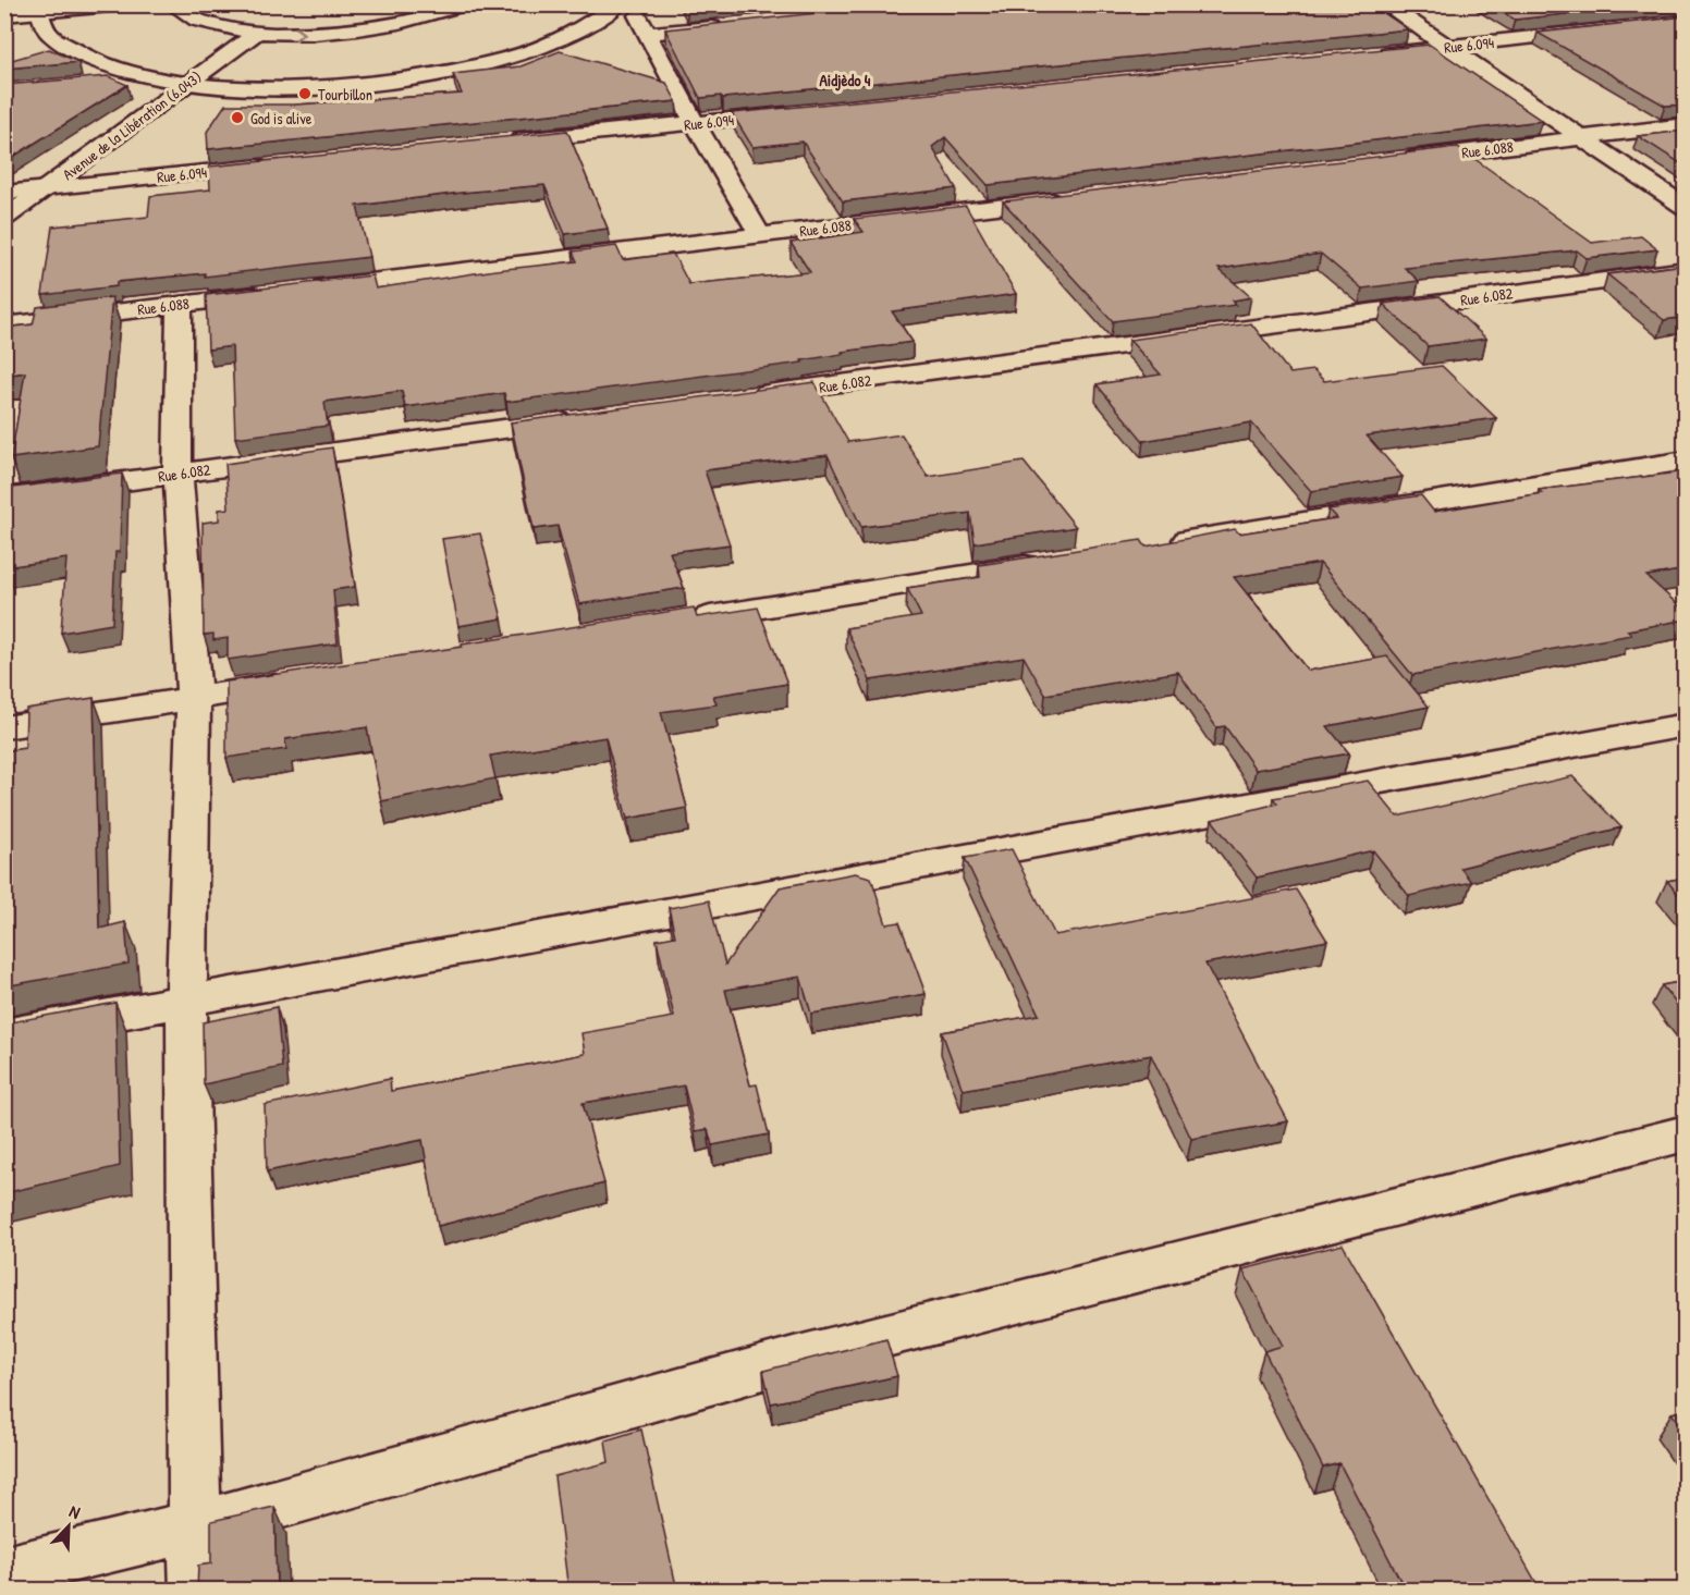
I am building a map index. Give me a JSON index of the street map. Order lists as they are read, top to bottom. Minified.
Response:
{"streets":{"street":["Rue 6.094","Avenue de la Libération (6.043)","Rue 6.088","Rue 6.082"]},"crossings":[["Rue 6.094","Avenue de la Libération (6.043)"]],"districts":["Aidjèdo 4"],"places":["Tourbillon","God is alive"],"north":"top right"}
